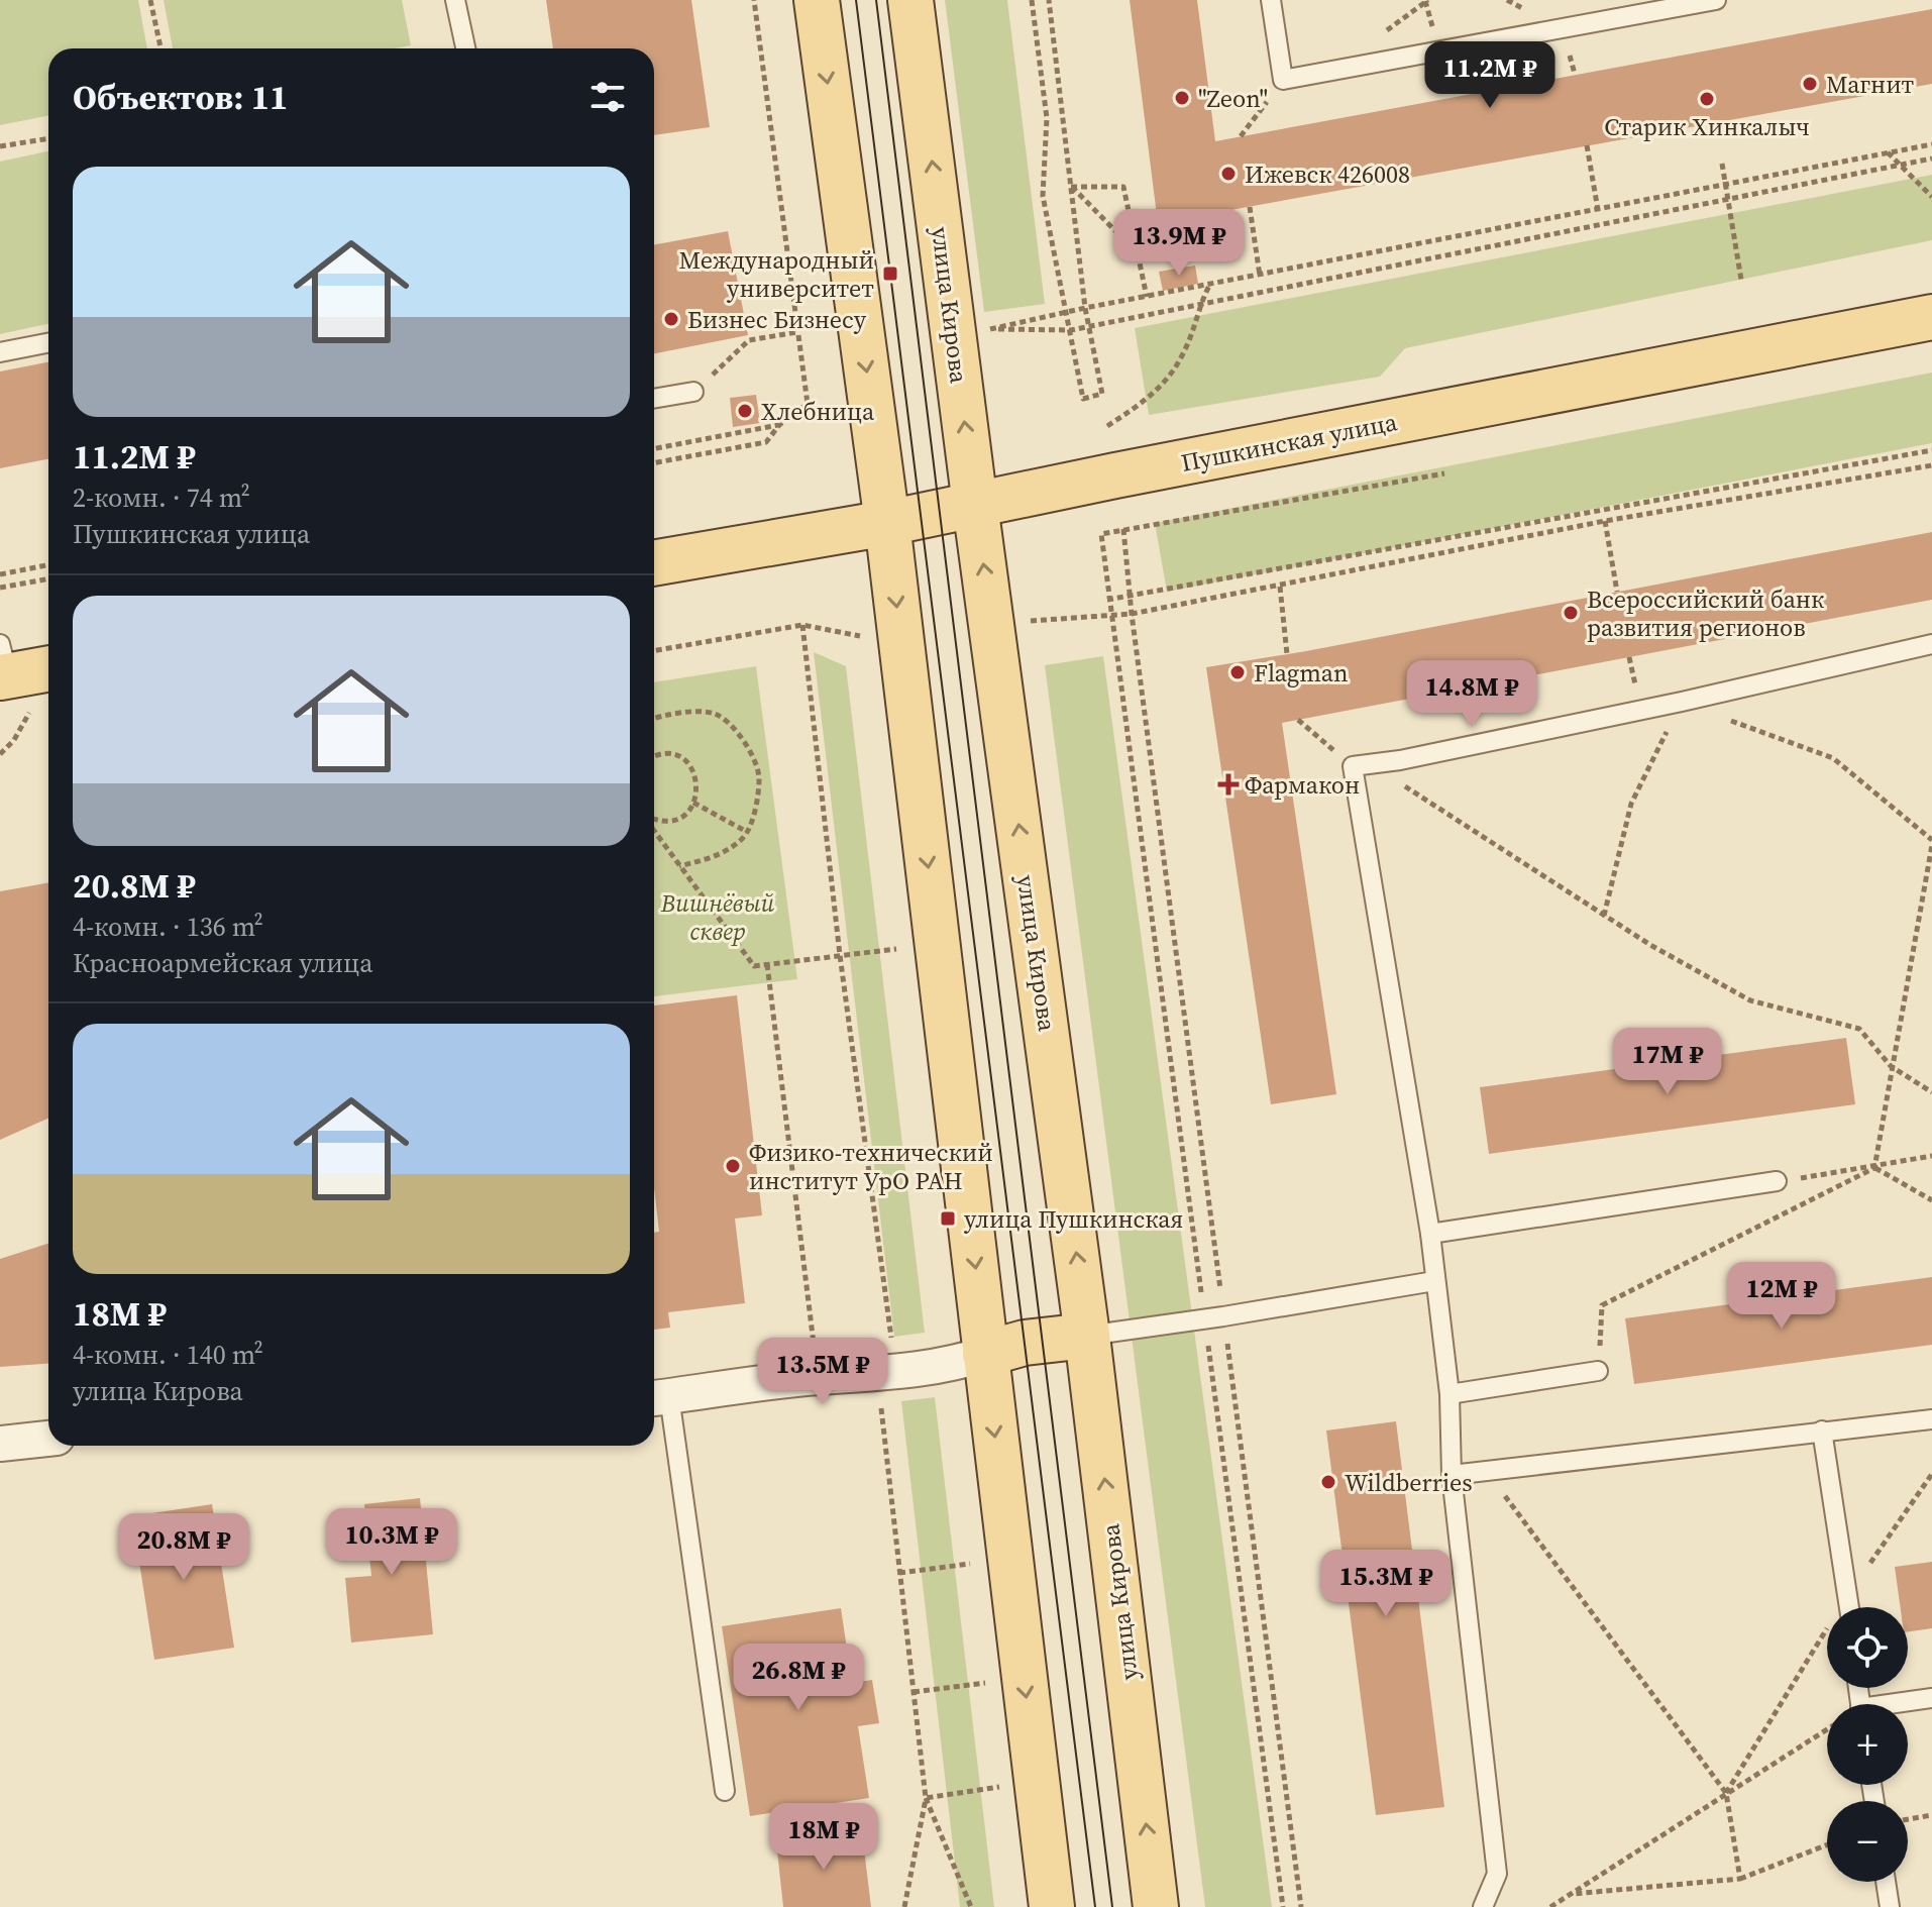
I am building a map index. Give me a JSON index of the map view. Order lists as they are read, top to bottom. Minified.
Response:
{"streets":{"main road":["улица Кирова","Пушкинская улица"]},"crossings":[["улица Кирова","Пушкинская улица"]],"parks":["Вишнёвый сквер"],"places":{"other":["Магнит","\"Zeon\"","Старик Хинкалыч","Ижевск 426008","Бизнес Бизнесу","Хлебница","Всероссийский банк развития регионов","Flagman","Физико-технический институт УрО РАН","Wildberries"],"transit":["Международный университет","улица Пушкинская"],"health":["Фармакон"]},"page":{"price":["11.2M ₽","13.9M ₽","14.8M ₽","17M ₽","12M ₽","13.5M ₽","10.3M ₽","20.8M ₽","15.3M ₽","26.8M ₽","18M ₽"],"heading":"Объектов: 11","list":[{"name":"11.2M ₽","note":"2-комн. · 74 m² · Пушкинская улица"},{"name":"20.8M ₽","note":"4-комн. · 136 m² · Красноармейская улица"},{"name":"18M ₽","note":"4-комн. · 140 m² · улица Кирова"}],"map_buttons":["+","−"]}}
